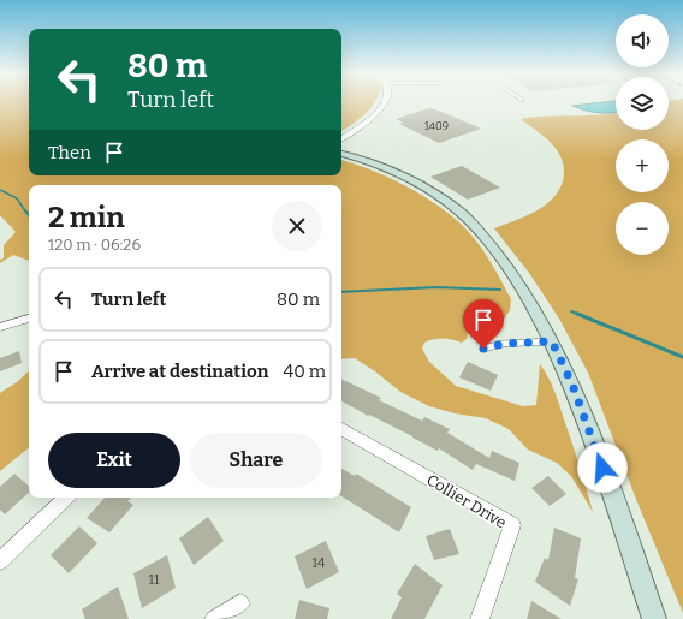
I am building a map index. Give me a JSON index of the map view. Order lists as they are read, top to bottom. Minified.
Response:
{"streets":{"street":["Collier Drive"]},"house_numbers":["1409","14","11"],"page":{"map_buttons":["+","−"],"turn":["80 m","Turn left"],"then":"Then","heading":["2 min","120 m · 06:26"],"list":[{"name":"Turn left","value":"80 m"},{"name":"Arrive at destination","value":"40 m"}],"buttons":["Exit","Share"]}}
